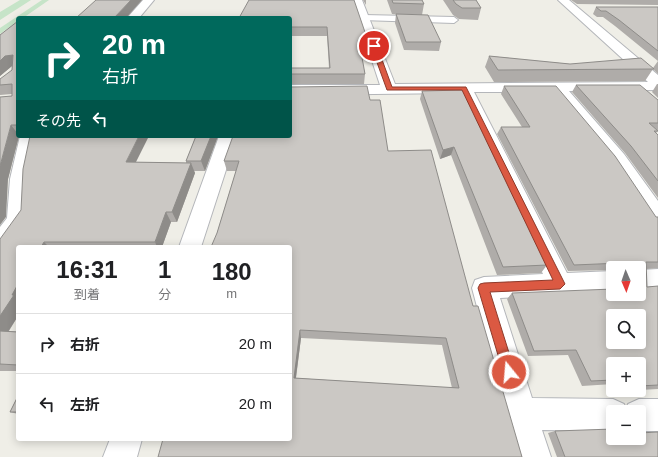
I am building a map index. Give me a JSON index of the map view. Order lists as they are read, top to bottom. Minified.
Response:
{"north":"bottom","page":{"turn":["20 m","右折"],"then":"その先","eta":["16:31","到着","1","分","180","m"],"map_buttons":["+","−"],"list":[{"name":"右折","value":"20 m"},{"name":"左折","value":"20 m"}]}}
